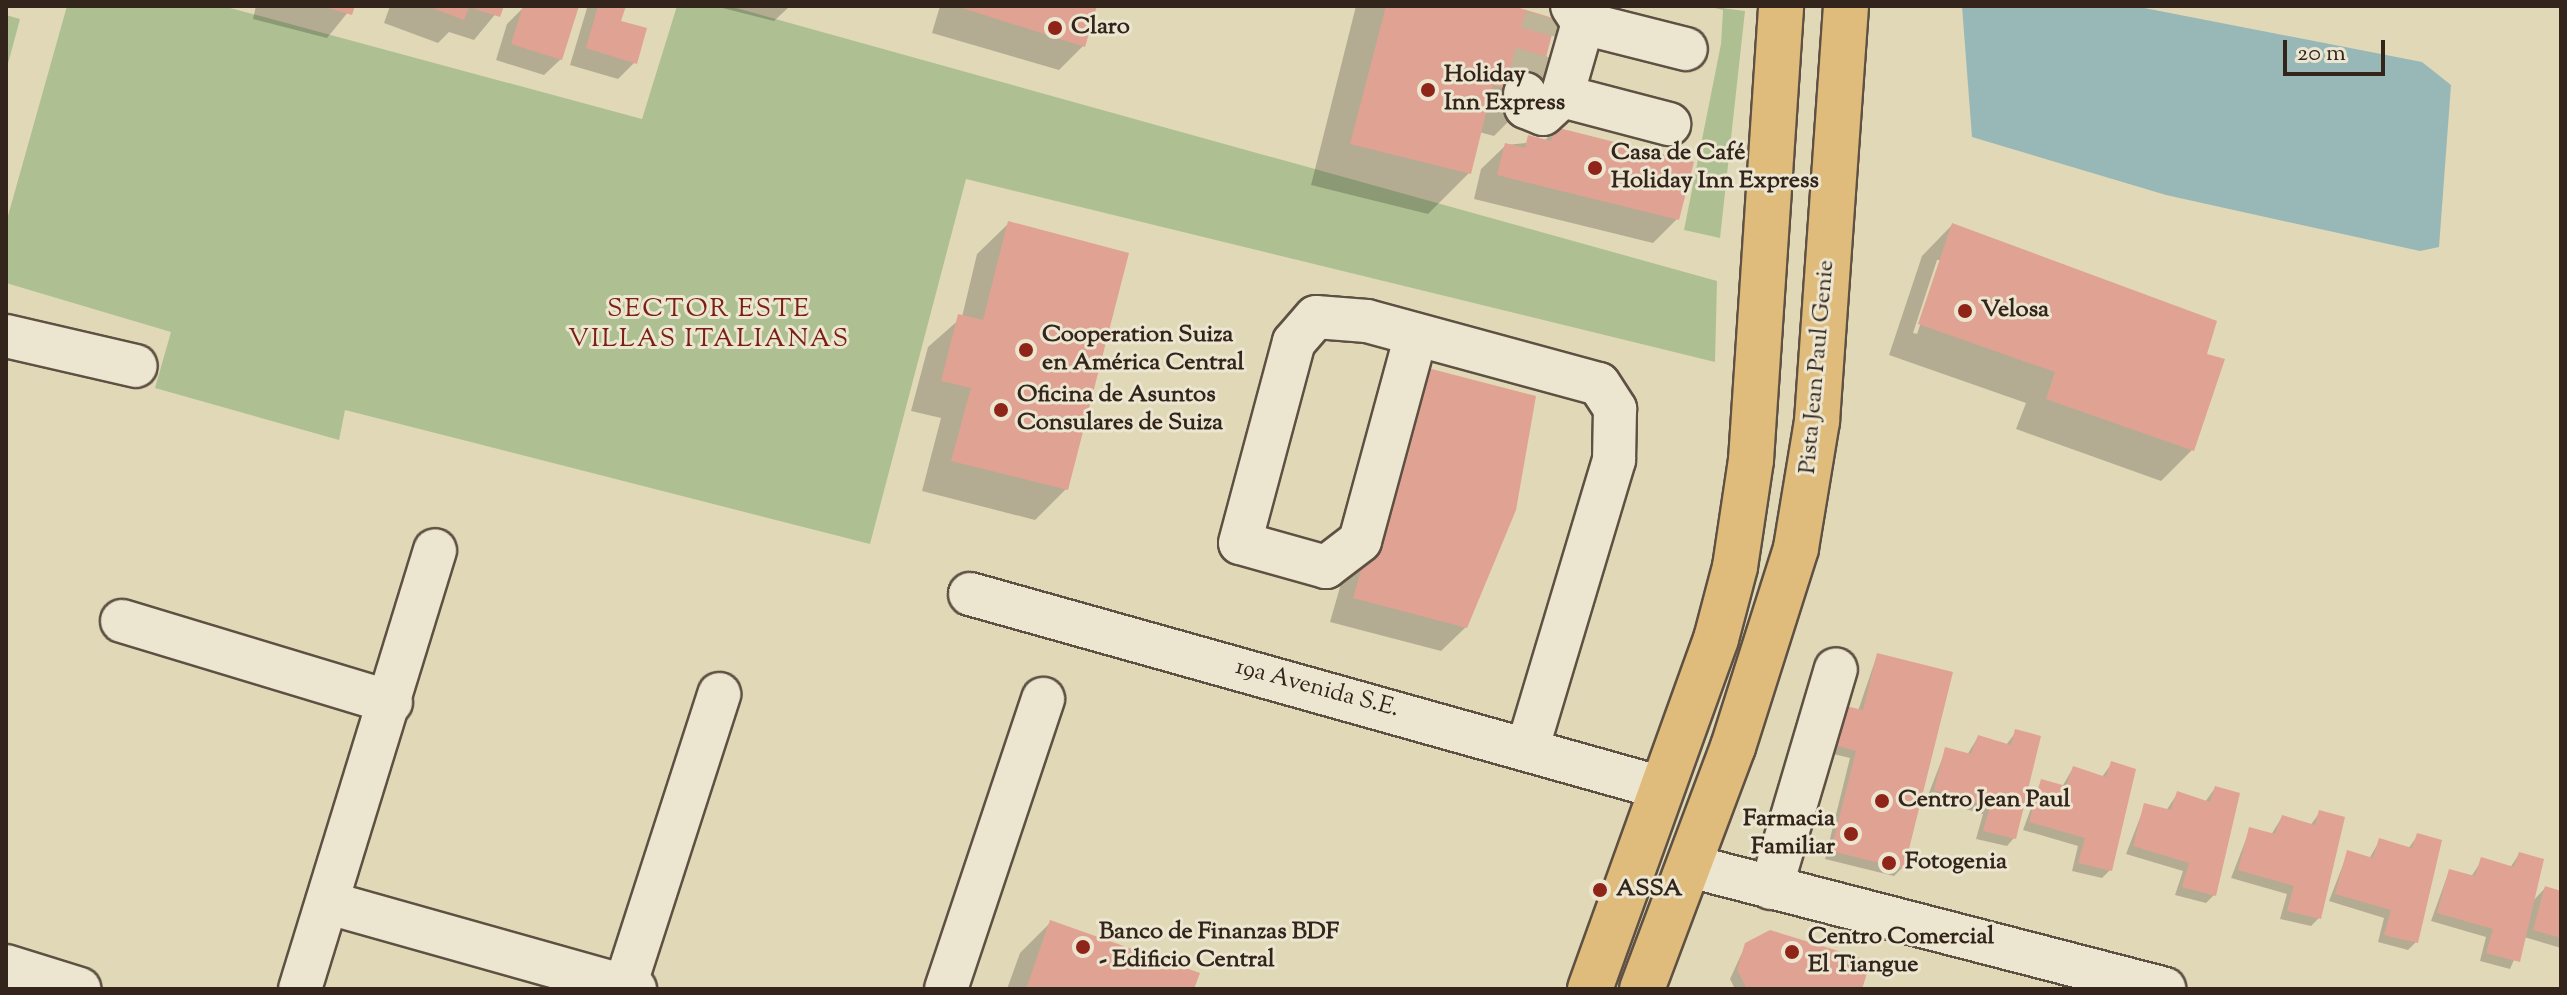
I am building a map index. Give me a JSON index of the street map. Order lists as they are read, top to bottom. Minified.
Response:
{"streets":{"main road":["Pista Jean Paul Genie"],"street":["19a Avenida S.E."]},"districts":["SECTOR ESTE VILLAS ITALIANAS"],"places":["Claro","Holiday Inn Express","Casa de Café Holiday Inn Express","Velosa","Cooperation Suiza en América Central","Oficina de Asuntos Consulares de Suiza","Centro Jean Paul","Farmacia Familiar","Fotogenia","ASSA","Banco de Finanzas BDF - Edificio Central","Centro Comercial El Tiangue"],"scale_bar":"20 m"}
